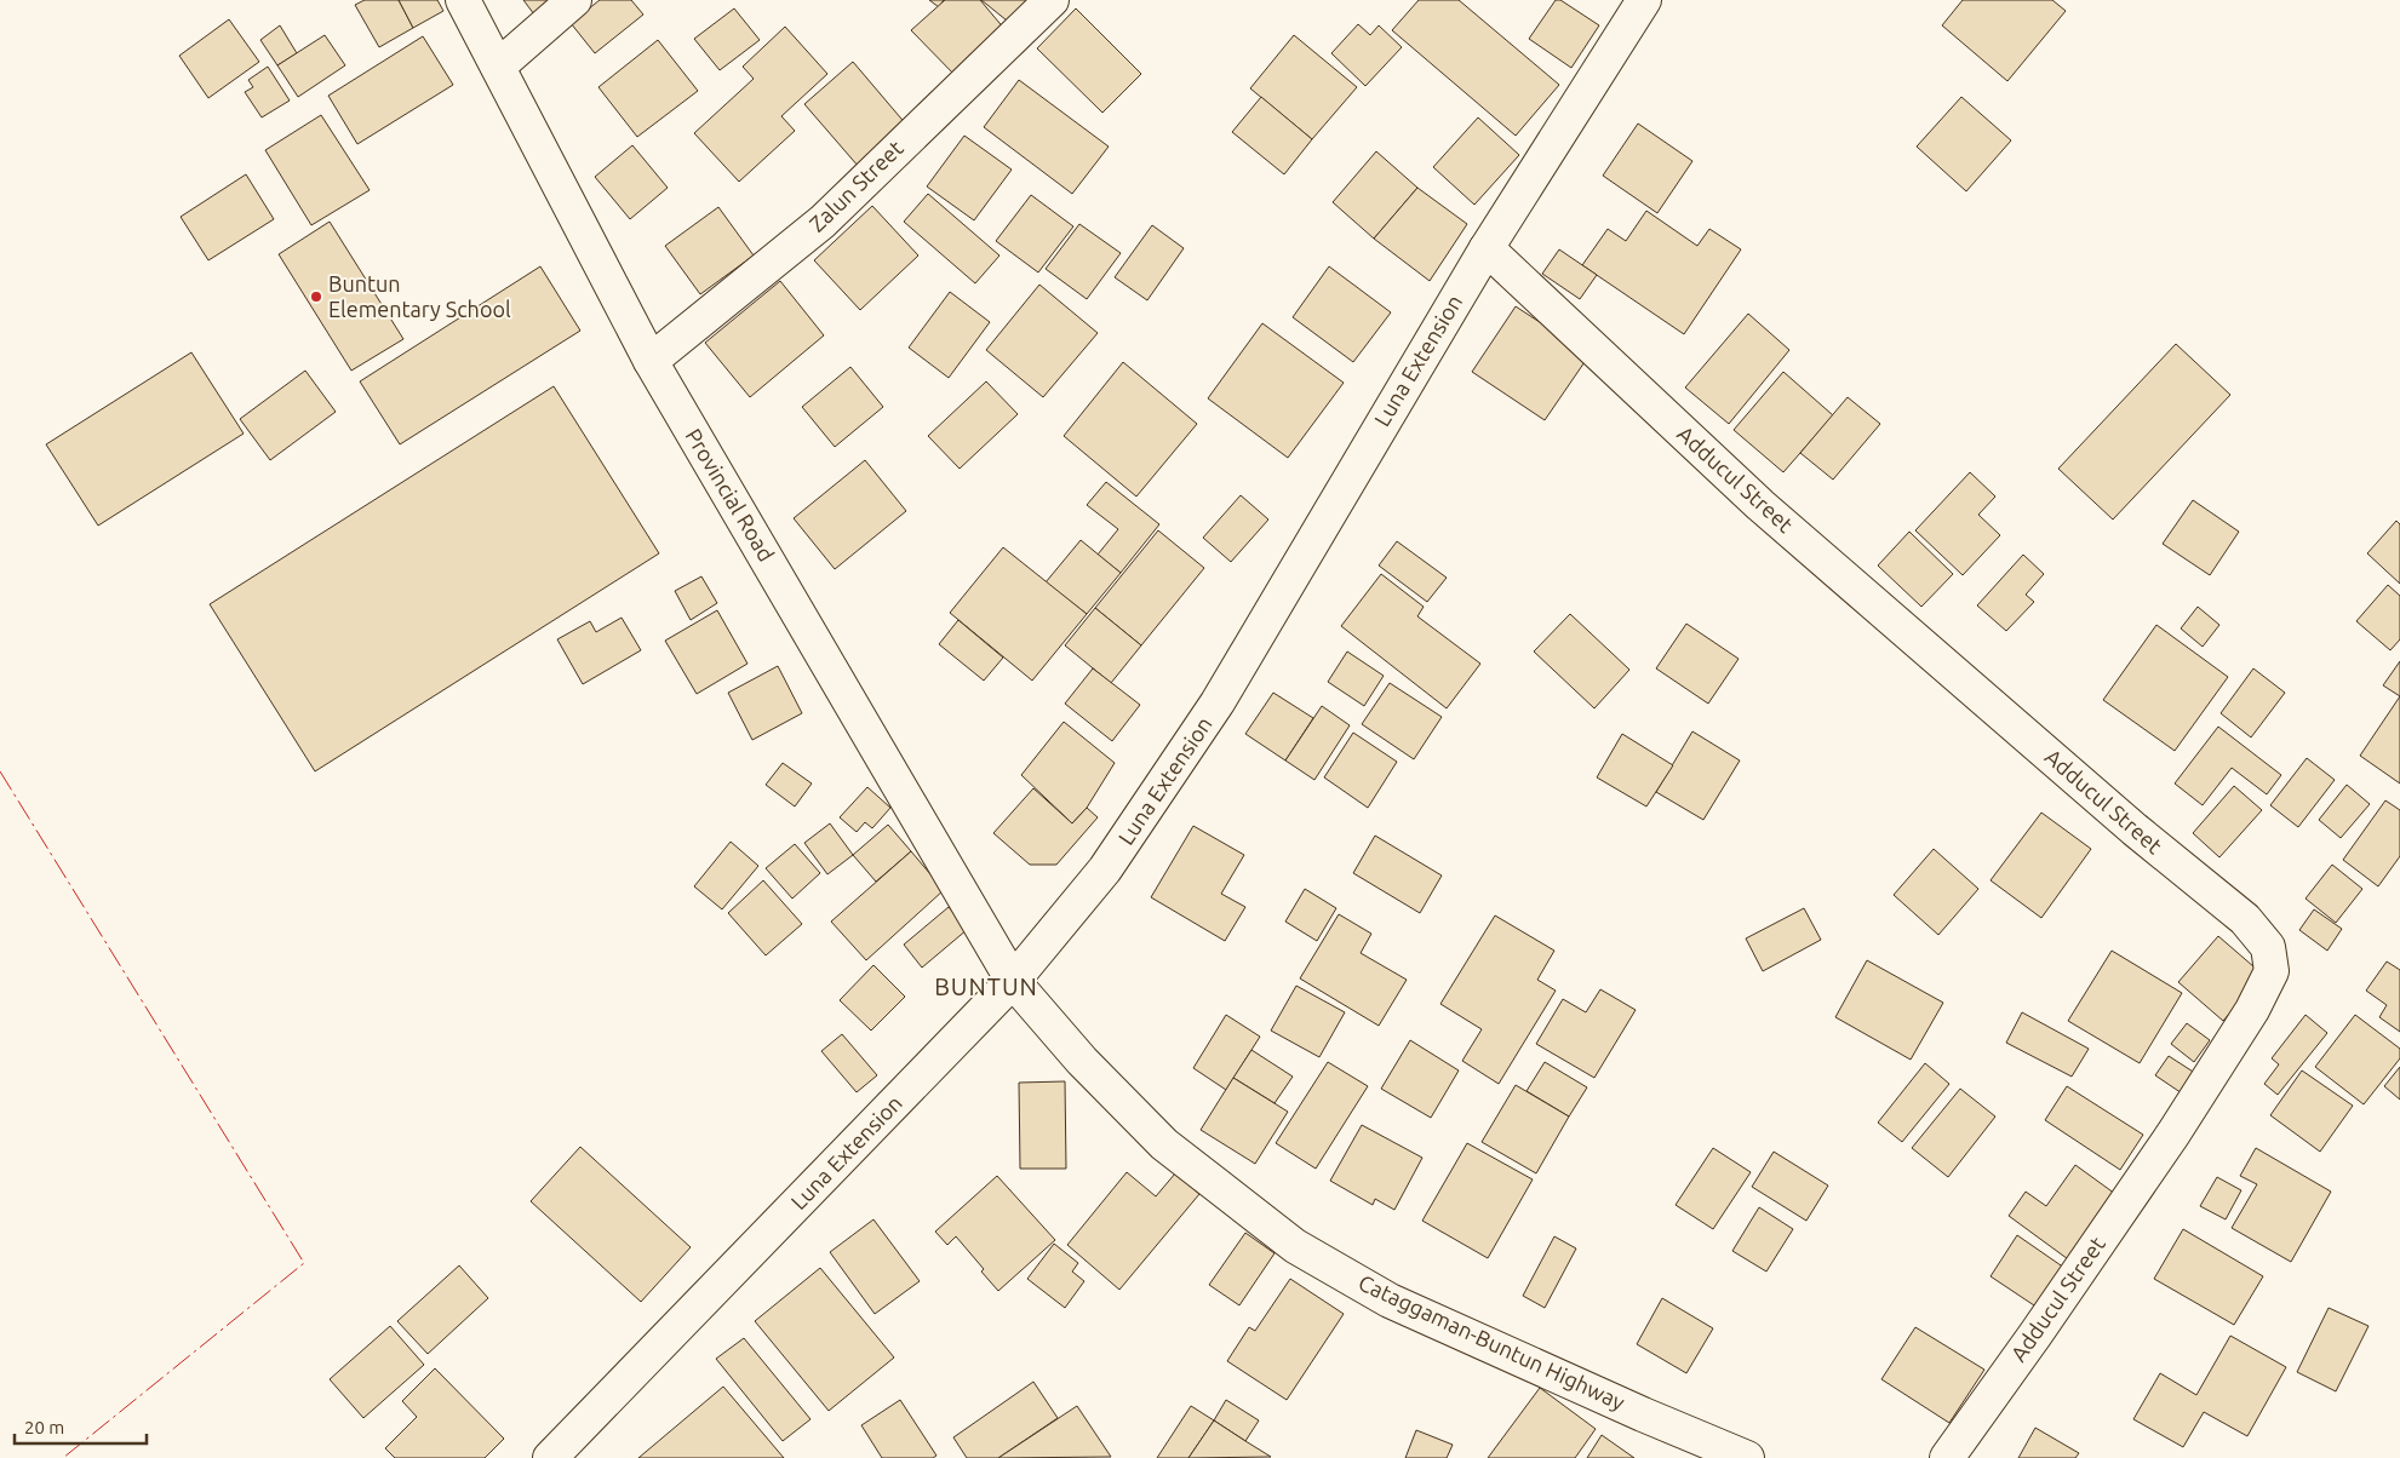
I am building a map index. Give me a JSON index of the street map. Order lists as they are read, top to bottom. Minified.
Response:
{"streets":{"main road":["Zalun Street","Luna Extension","Adducul Street","Provincial Road","Cataggaman-Buntun Highway"]},"crossings":[["Zalun Street","Provincial Road"],["Luna Extension","Adducul Street"],["Luna Extension","Provincial Road"],["Luna Extension","Cataggaman-Buntun Highway"],["Provincial Road","Cataggaman-Buntun Highway"]],"districts":["BUNTUN"],"places":["Buntun Elementary School"],"scale_bar":"20 m"}
